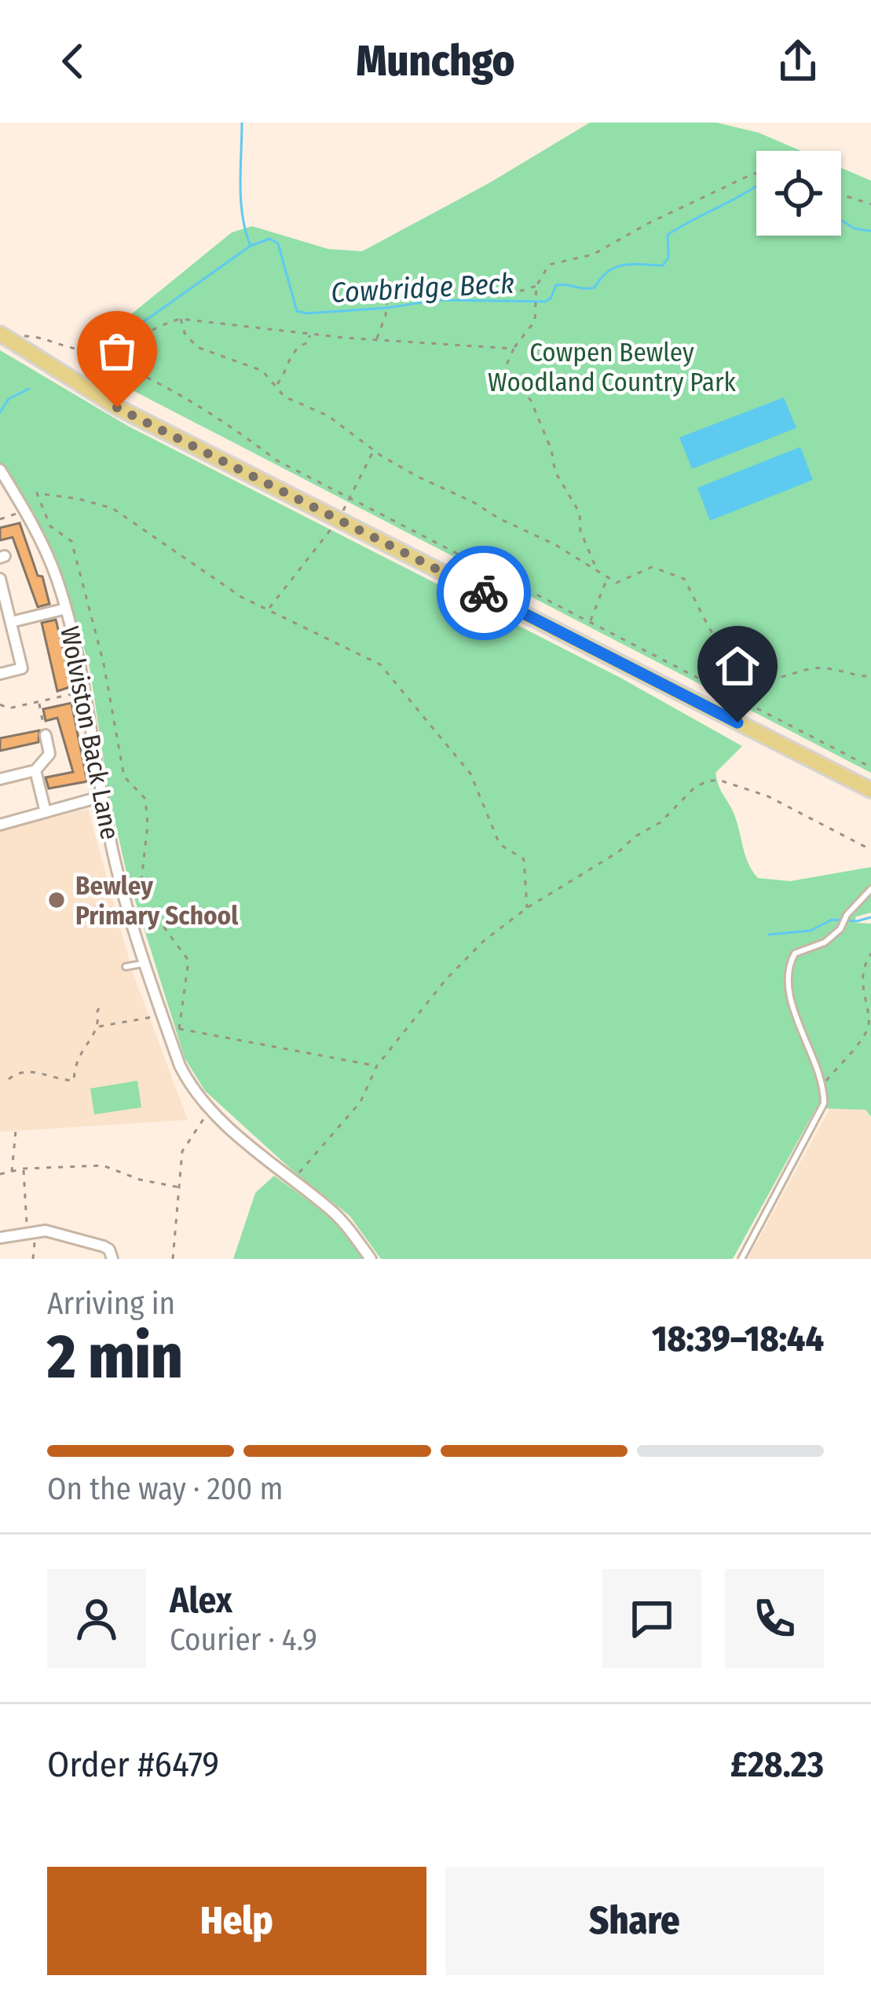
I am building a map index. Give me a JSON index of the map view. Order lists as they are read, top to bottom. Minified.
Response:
{"streets":{"street":["Wolviston Back Lane"]},"water":["Cowbridge Beck"],"parks":["Cowpen Bewley Woodland Country Park"],"places":["Bewley Primary School"],"page":{"header":"Munchgo","heading":["2 min","Arriving in","18:39–18:44"],"panel":["Alex","Courier · 4.9","Order #6479","£28.23"],"bar":"On the way · 200 m","buttons":["Help","Share"]}}
